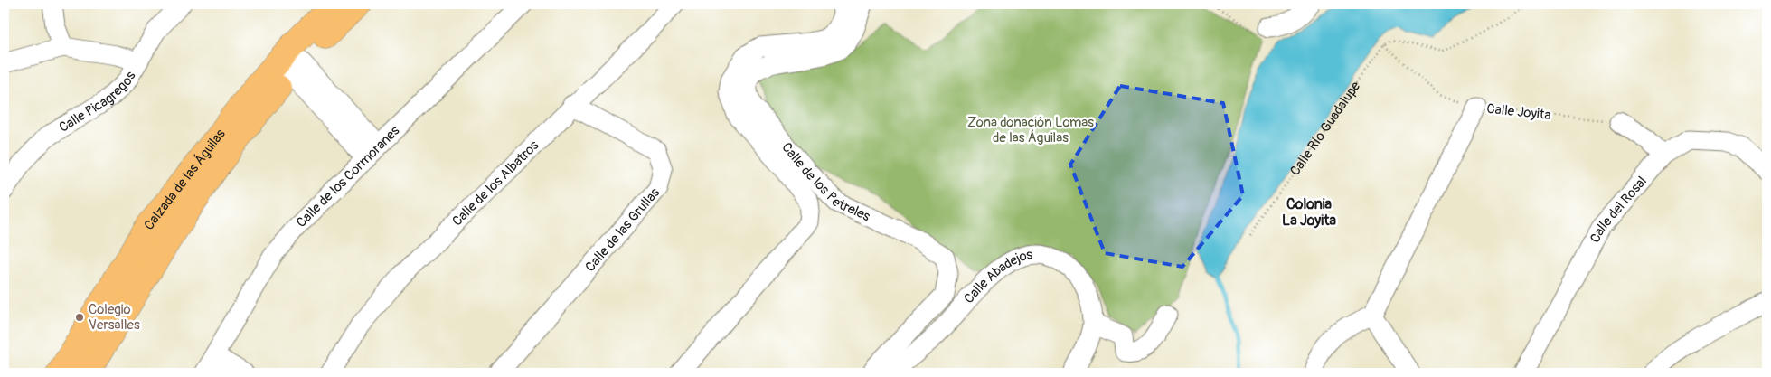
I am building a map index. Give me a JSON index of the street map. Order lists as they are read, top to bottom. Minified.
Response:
{"streets":{"main road":["Calzada de las Águilas"],"street":["Calle Picagregos","Calle de los Cormoranes","Calle de los Petreles","Calle de los Albatros","Calle del Rosal","Calle de las Grullas","Calle Abadejos"],"path":["Calle Joyita","Calle Río Guadalupe"]},"crossings":[["Calle Joyita","Calle Río Guadalupe"],["Calle de los Albatros","Calle de las Grullas"]],"districts":["Colonia La Joyita"],"parks":["Zona donación Lomas de las Águilas"],"places":["Colegio Versalles"]}
